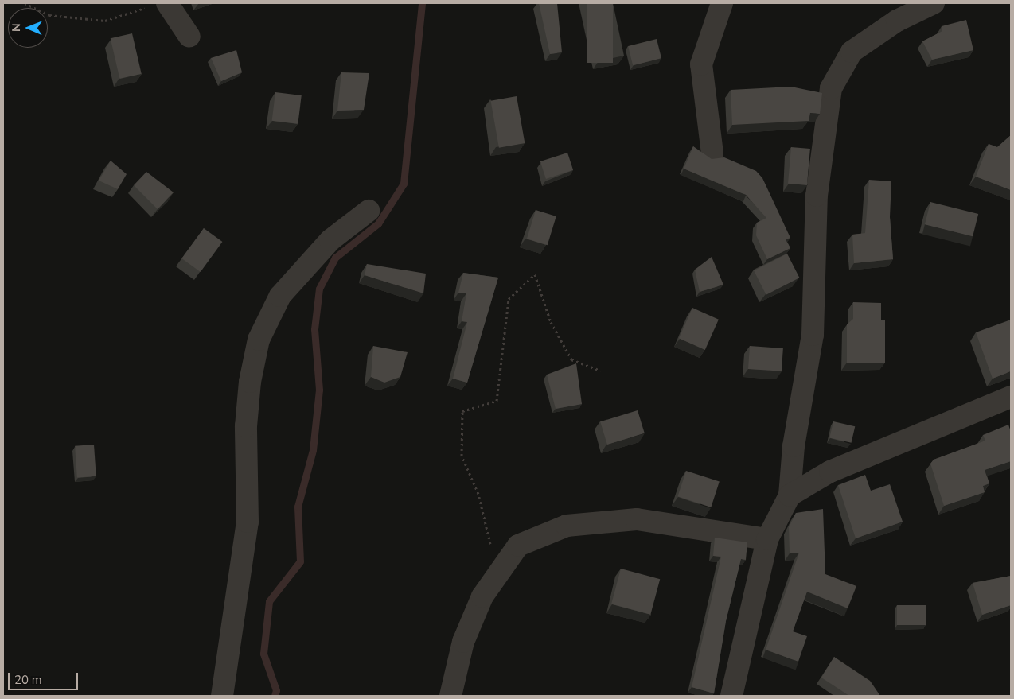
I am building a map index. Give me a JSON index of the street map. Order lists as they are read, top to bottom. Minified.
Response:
{"scale_bar":"20 m","north":"left"}
